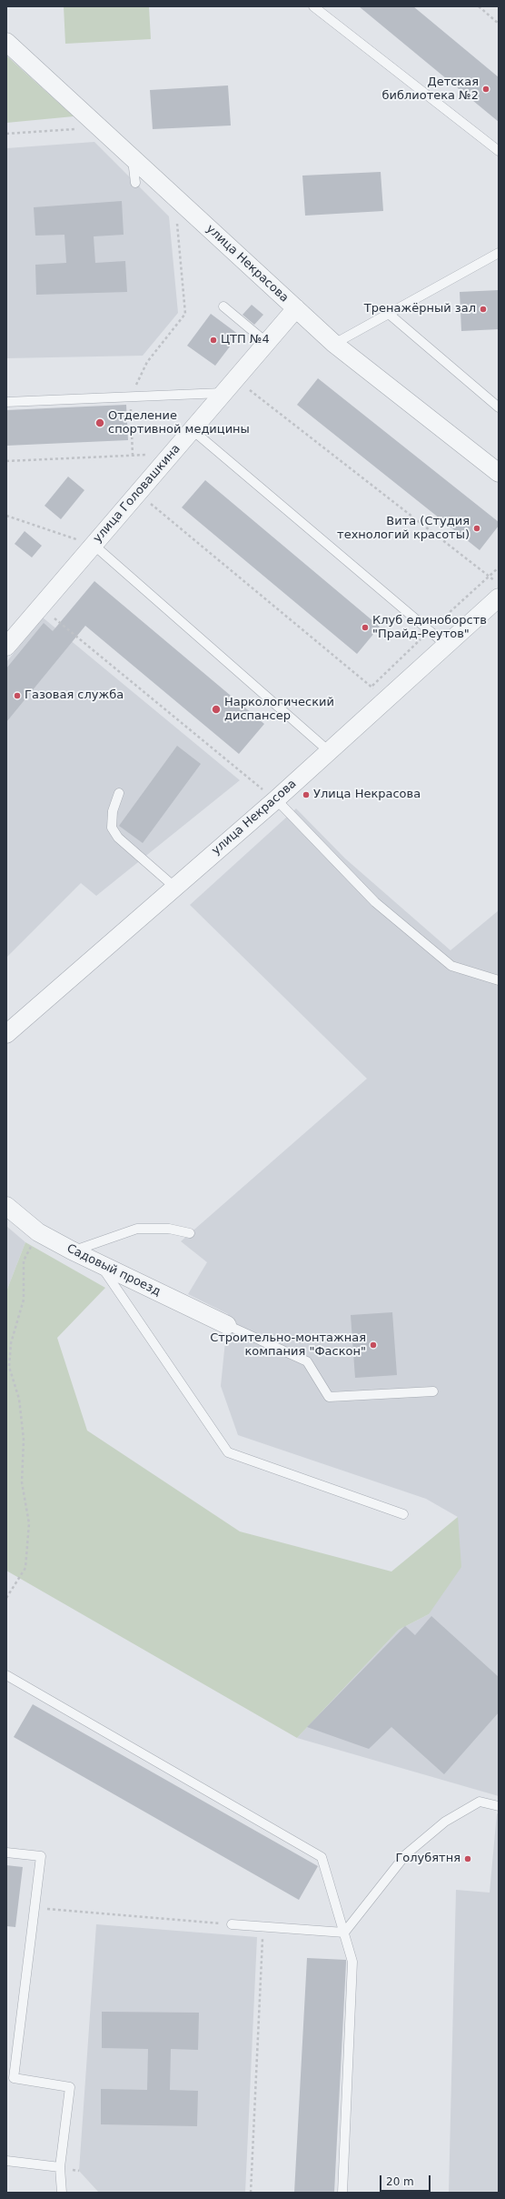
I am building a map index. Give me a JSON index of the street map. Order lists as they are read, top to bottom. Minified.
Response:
{"streets":{"street":["улица Некрасова","улица Головашкина","Садовый проезд"]},"crossings":[["улица Некрасова","улица Головашкина"]],"places":["Детская библиотека №2","Тренажёрный зал","ЦТП №4","Отделение спортивной медицины","Вита (Студия технологий красоты)","Клуб единоборств \"Прайд-Реутов\"","Газовая служба","Наркологический диспансер","Улица Некрасова","Строительно-монтажная компания \"Фаскон\"","Голубятня"],"scale_bar":"20 m"}
